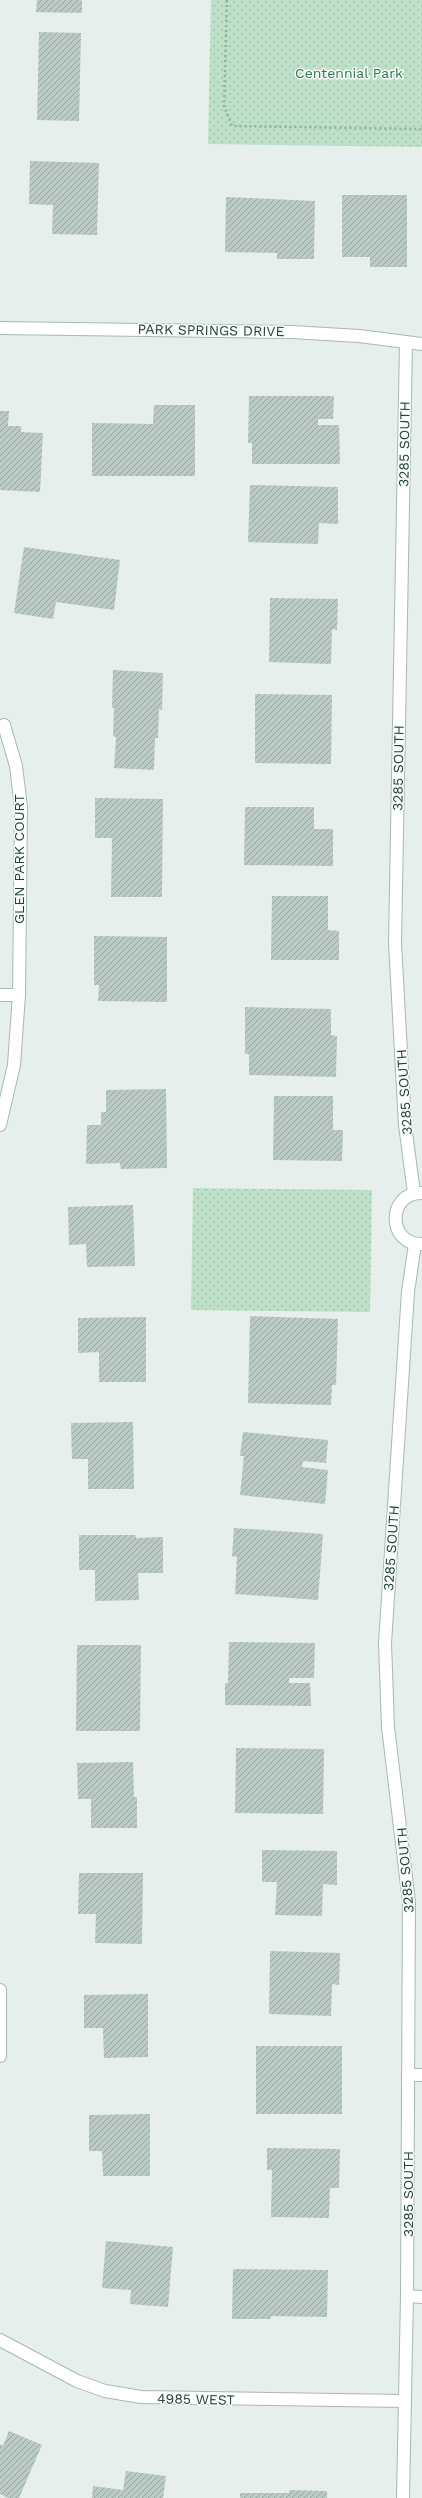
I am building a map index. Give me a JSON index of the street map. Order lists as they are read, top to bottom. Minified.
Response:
{"streets":{"street":["PARK SPRINGS DRIVE","3285 SOUTH","GLEN PARK COURT","4985 WEST"]},"crossings":[["PARK SPRINGS DRIVE","3285 SOUTH"],["3285 SOUTH","4985 WEST"]],"parks":["Centennial Park"]}
